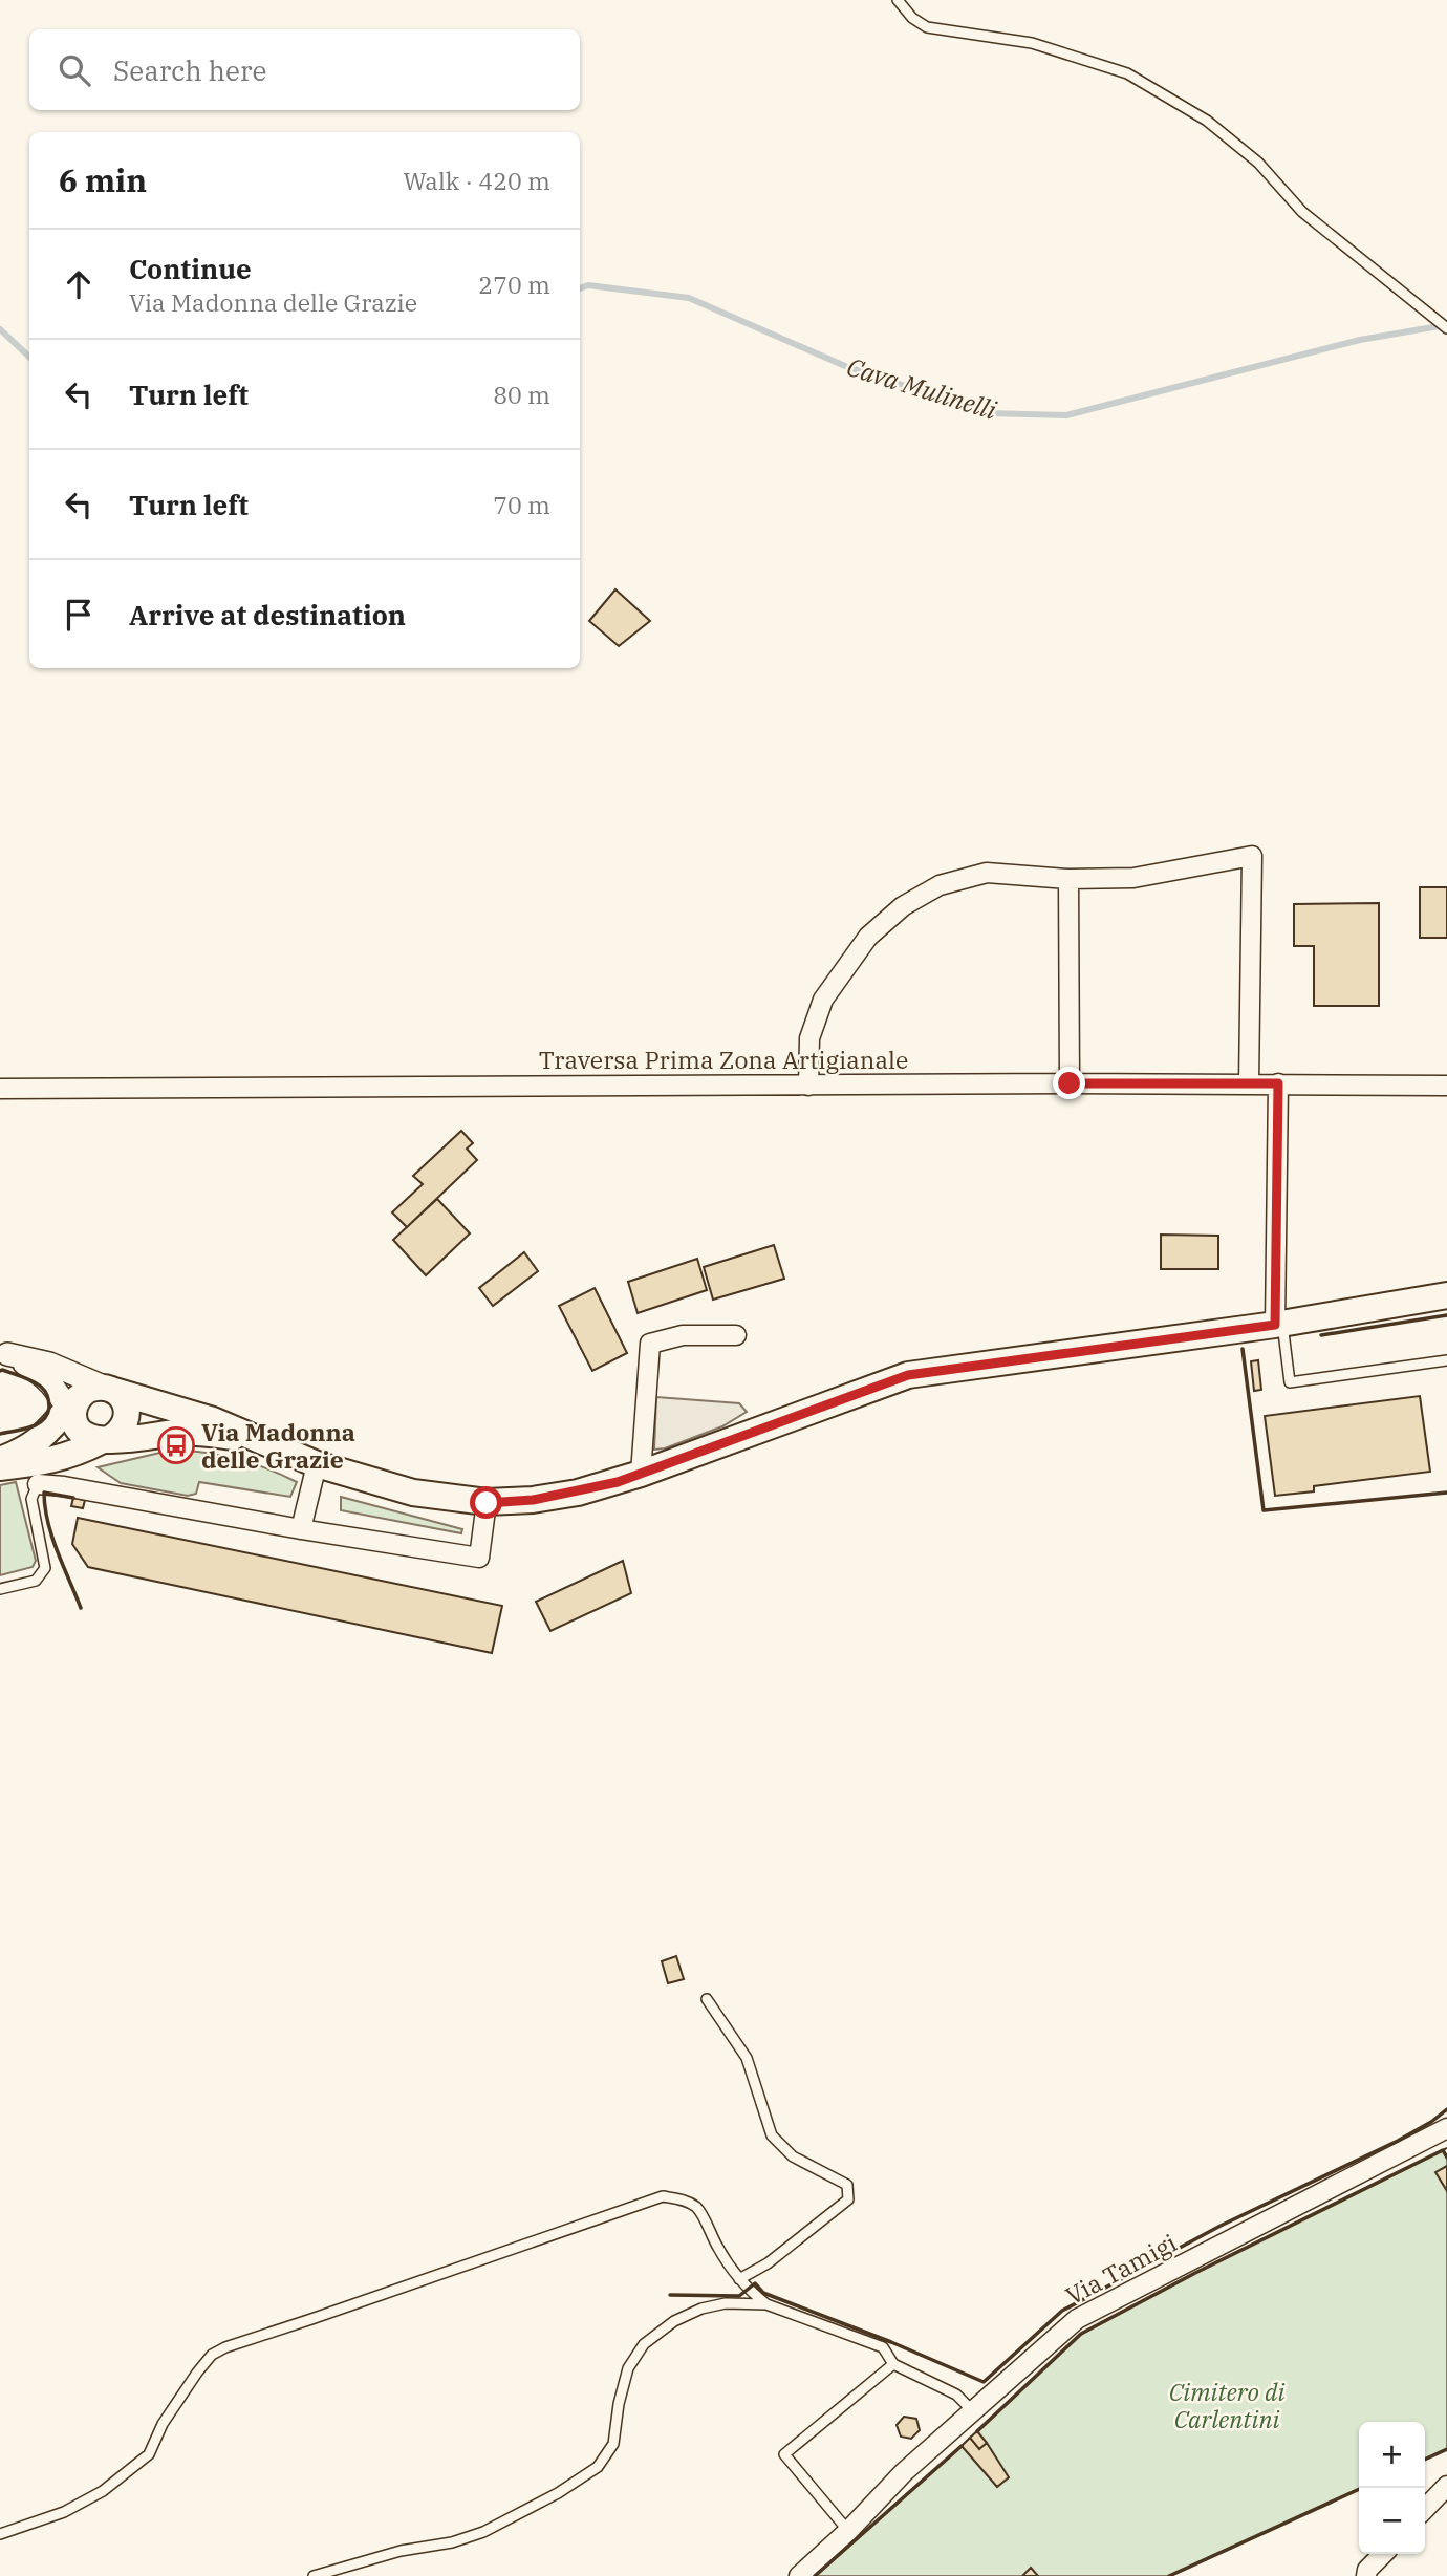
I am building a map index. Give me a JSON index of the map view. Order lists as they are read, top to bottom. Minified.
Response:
{"streets":{"street":["Traversa Prima Zona Artigianale","Via Tamigi"]},"water":["Cava Mulinelli"],"parks":["Cimitero di Carlentini"],"places":{"bus stop":["Via Madonna delle Grazie"]},"page":{"search":"Search here","heading":["6 min","Walk · 420 m"],"list":[["Continue","Via Madonna delle Grazie","270 m"],["Turn left","80 m"],["Turn left","70 m"],"Arrive at destination"],"map_buttons":["+","−"]}}
